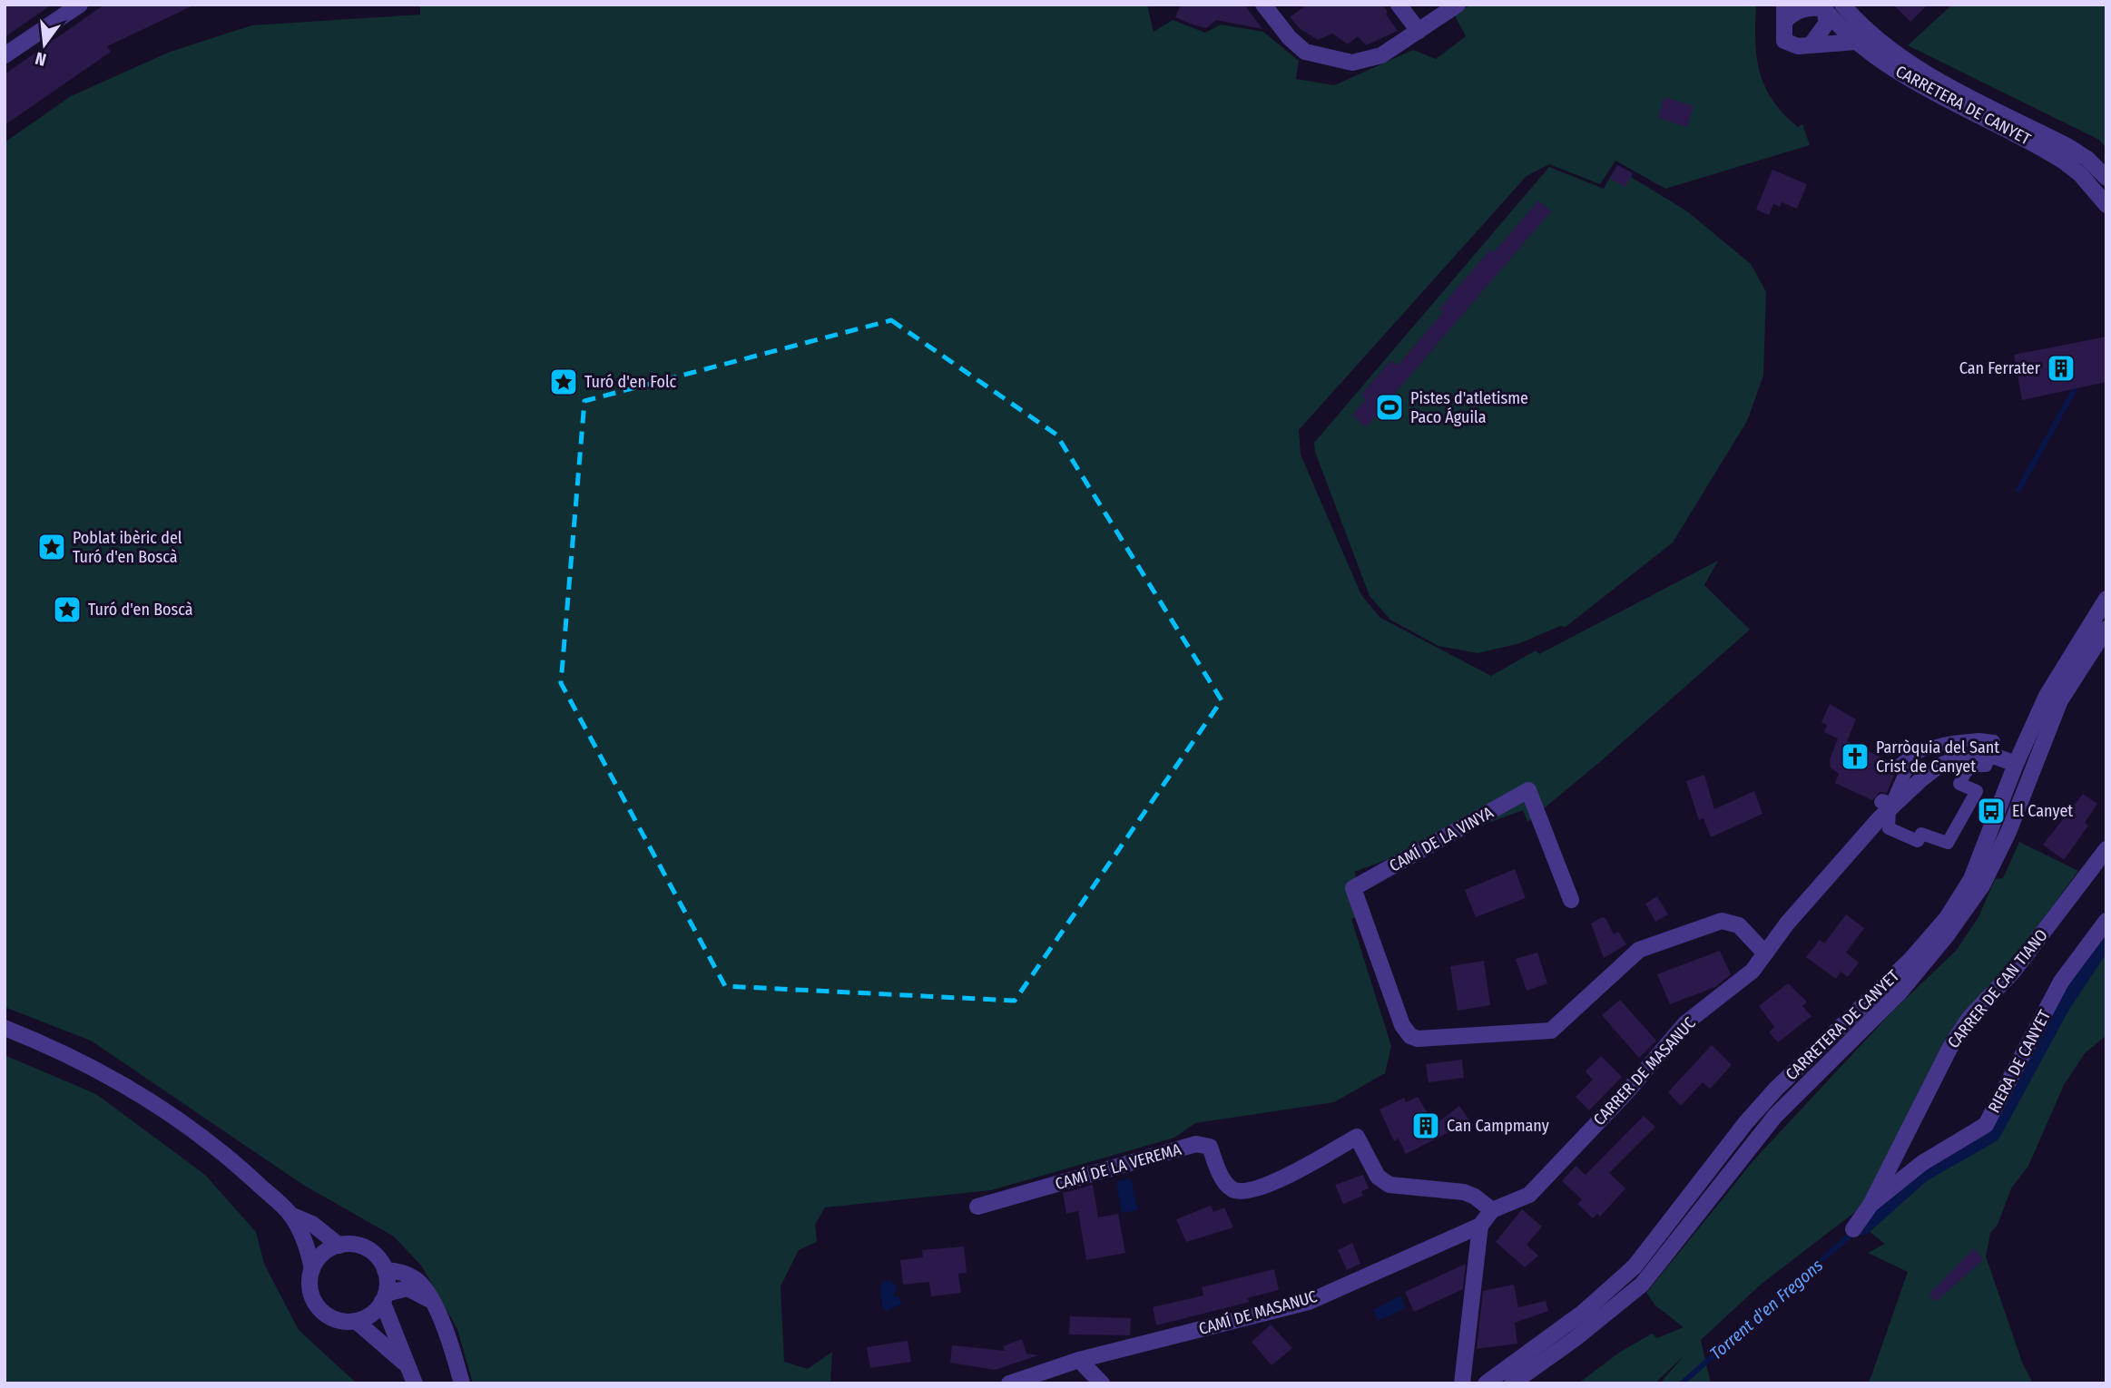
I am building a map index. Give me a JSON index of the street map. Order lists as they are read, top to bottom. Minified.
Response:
{"streets":{"street":["CARRETERA DE CANYET","CAMÍ DE LA VINYA","CARRER DE CAN TIANO","RIERA DE CANYET","CARRER DE MASANUC","CAMÍ DE LA VEREMA","CAMÍ DE MASANUC"]},"crossings":[["CARRETERA DE CANYET","CARRER DE MASANUC"],["CAMÍ DE LA VINYA","CARRER DE MASANUC"],["CARRER DE CAN TIANO","RIERA DE CANYET"],["CARRER DE MASANUC","CAMÍ DE LA VEREMA"],["CARRER DE MASANUC","CAMÍ DE MASANUC"],["CAMÍ DE LA VEREMA","CAMÍ DE MASANUC"]],"water":["Torrent d'en Fregons"],"places":{"building":["Can Ferrater","Can Campmany"],"place":["Turó d'en Folc","Poblat ibèric del Turó d'en Boscà","Turó d'en Boscà"],"sports":["Pistes d'atletisme Paco Águila"],"church":["Parròquia del Sant Crist de Canyet"],"bus stop":["El Canyet"]},"north":"bottom"}
